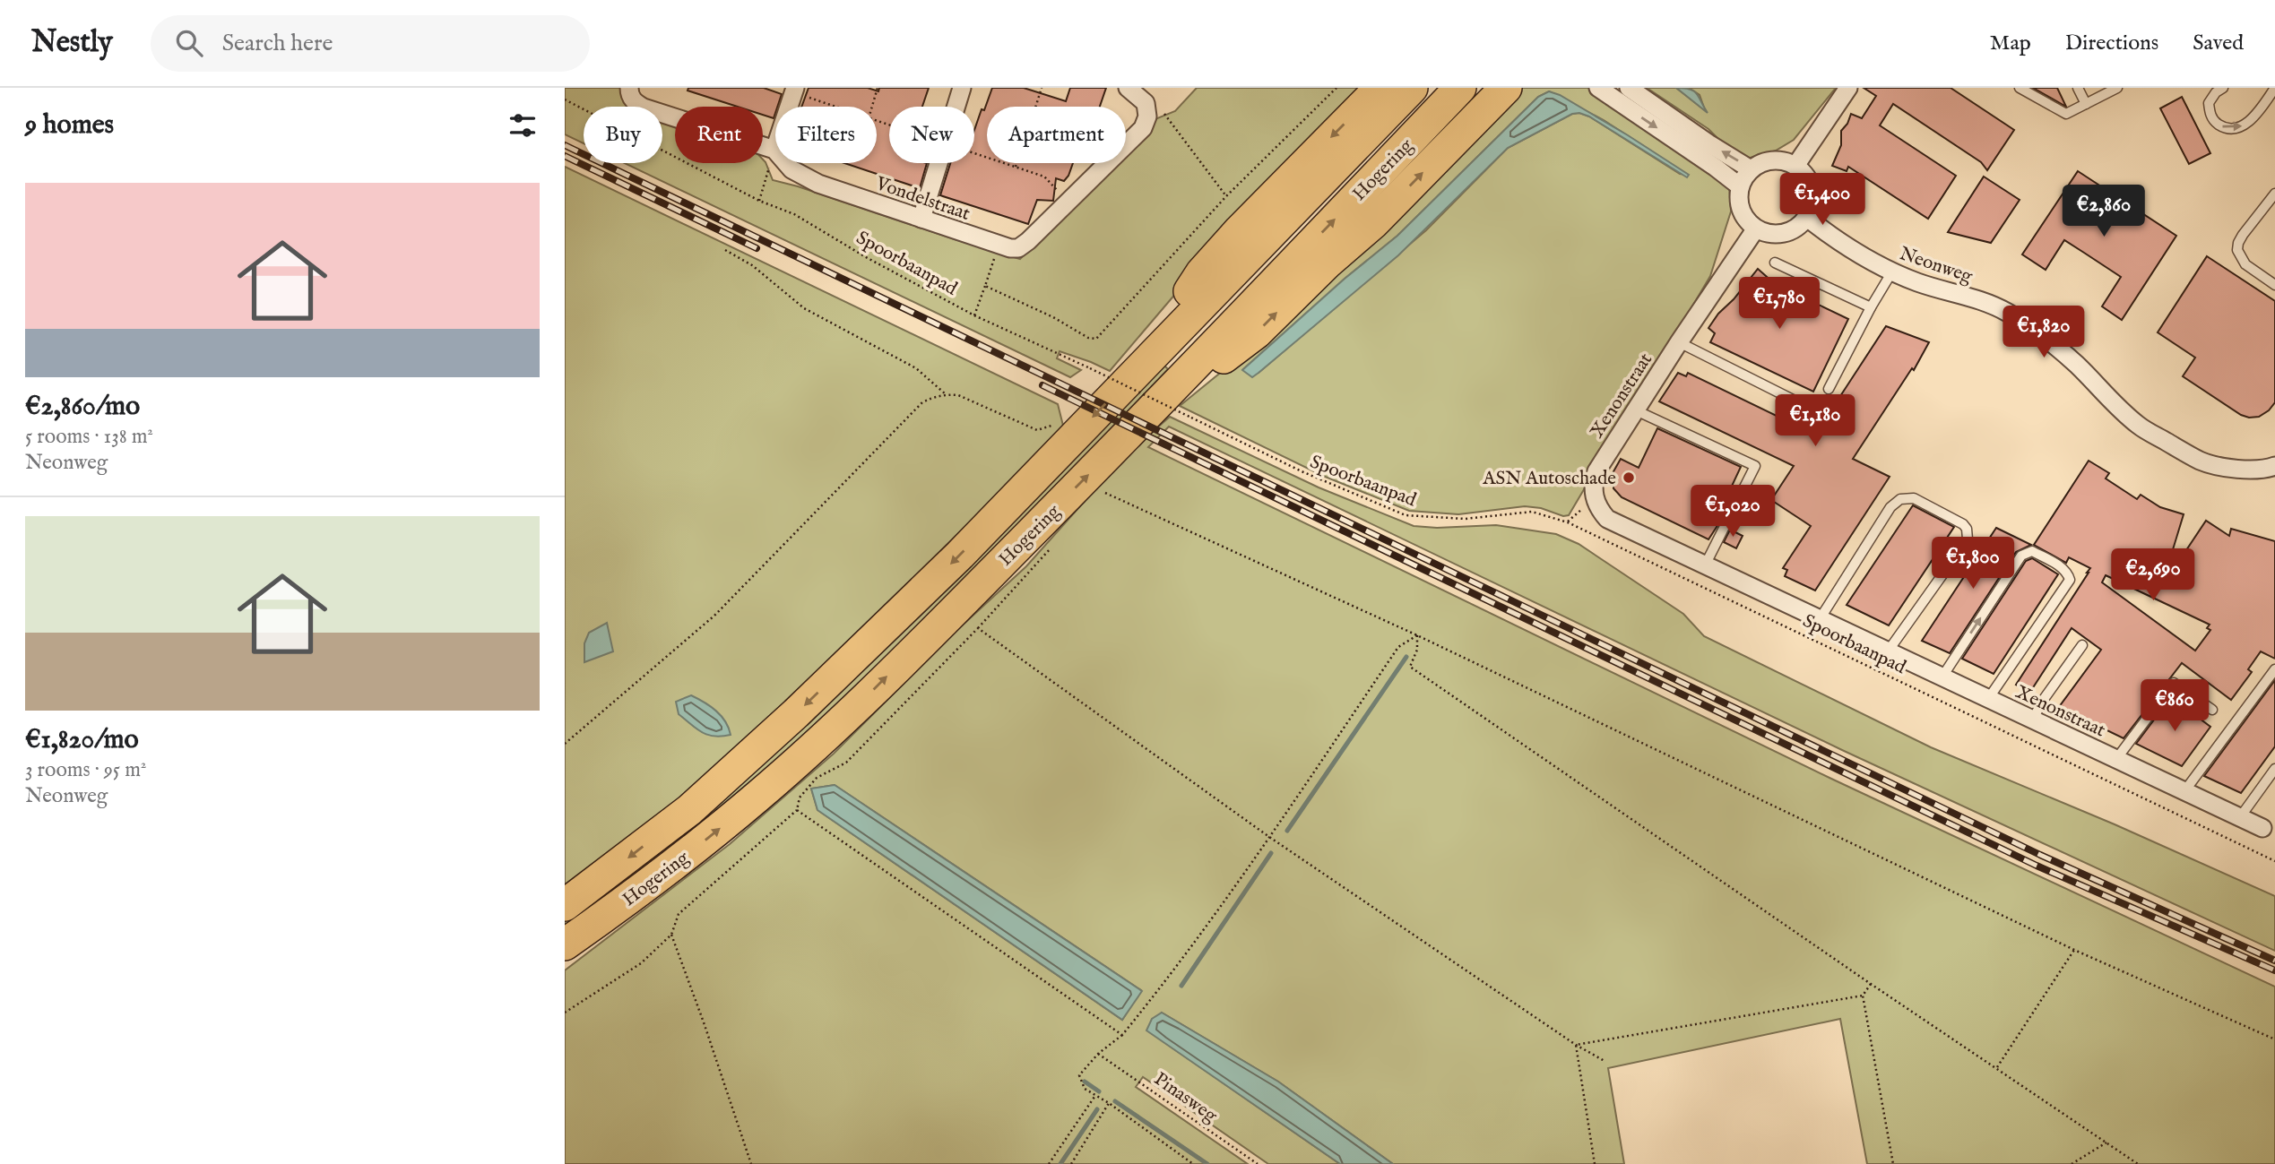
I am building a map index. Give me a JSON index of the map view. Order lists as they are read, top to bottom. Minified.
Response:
{"streets":{"highway":["Hogering"],"street":["Vondelstraat","Neonweg","Xenonstraat"],"path":["Spoorbaanpad","Pinasweg"]},"crossings":[["Neonweg","Xenonstraat"]],"places":["ASN Autoschade"],"page":{"header":"Nestly","search":"Search here","nav":["Map","Directions","Saved"],"heading":"9 homes","chip":["Buy","Rent","Filters","New","Apartment"],"list":[{"name":"€2,860/mo","note":"5 rooms · 138 m² · Neonweg"},{"name":"€1,820/mo","note":"3 rooms · 95 m² · Neonweg"}],"price":["€1,400","€2,860","€1,780","€1,820","€1,180","€1,020","€1,800","€2,690","€860"]}}
